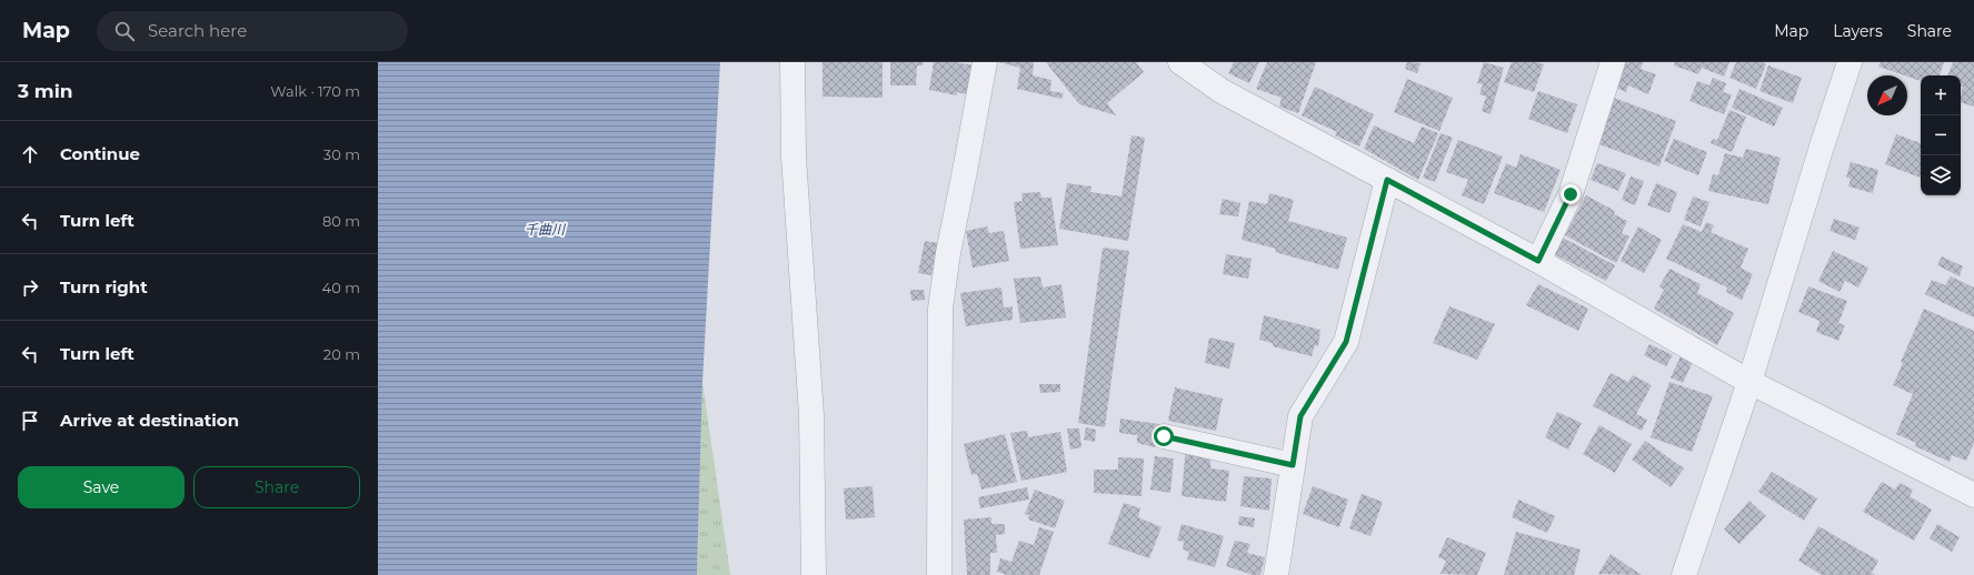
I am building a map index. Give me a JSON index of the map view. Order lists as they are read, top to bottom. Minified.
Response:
{"water":["千曲川"],"north":"bottom left","page":{"header":"Map","search":"Search here","nav":["Map","Layers","Share"],"heading":["3 min","Walk · 170 m"],"map_buttons":["+","−"],"list":[["Continue","30 m"],["Turn left","80 m"],["Turn right","40 m"],["Turn left","20 m"],"Arrive at destination"],"buttons":["Save","Share"]}}
